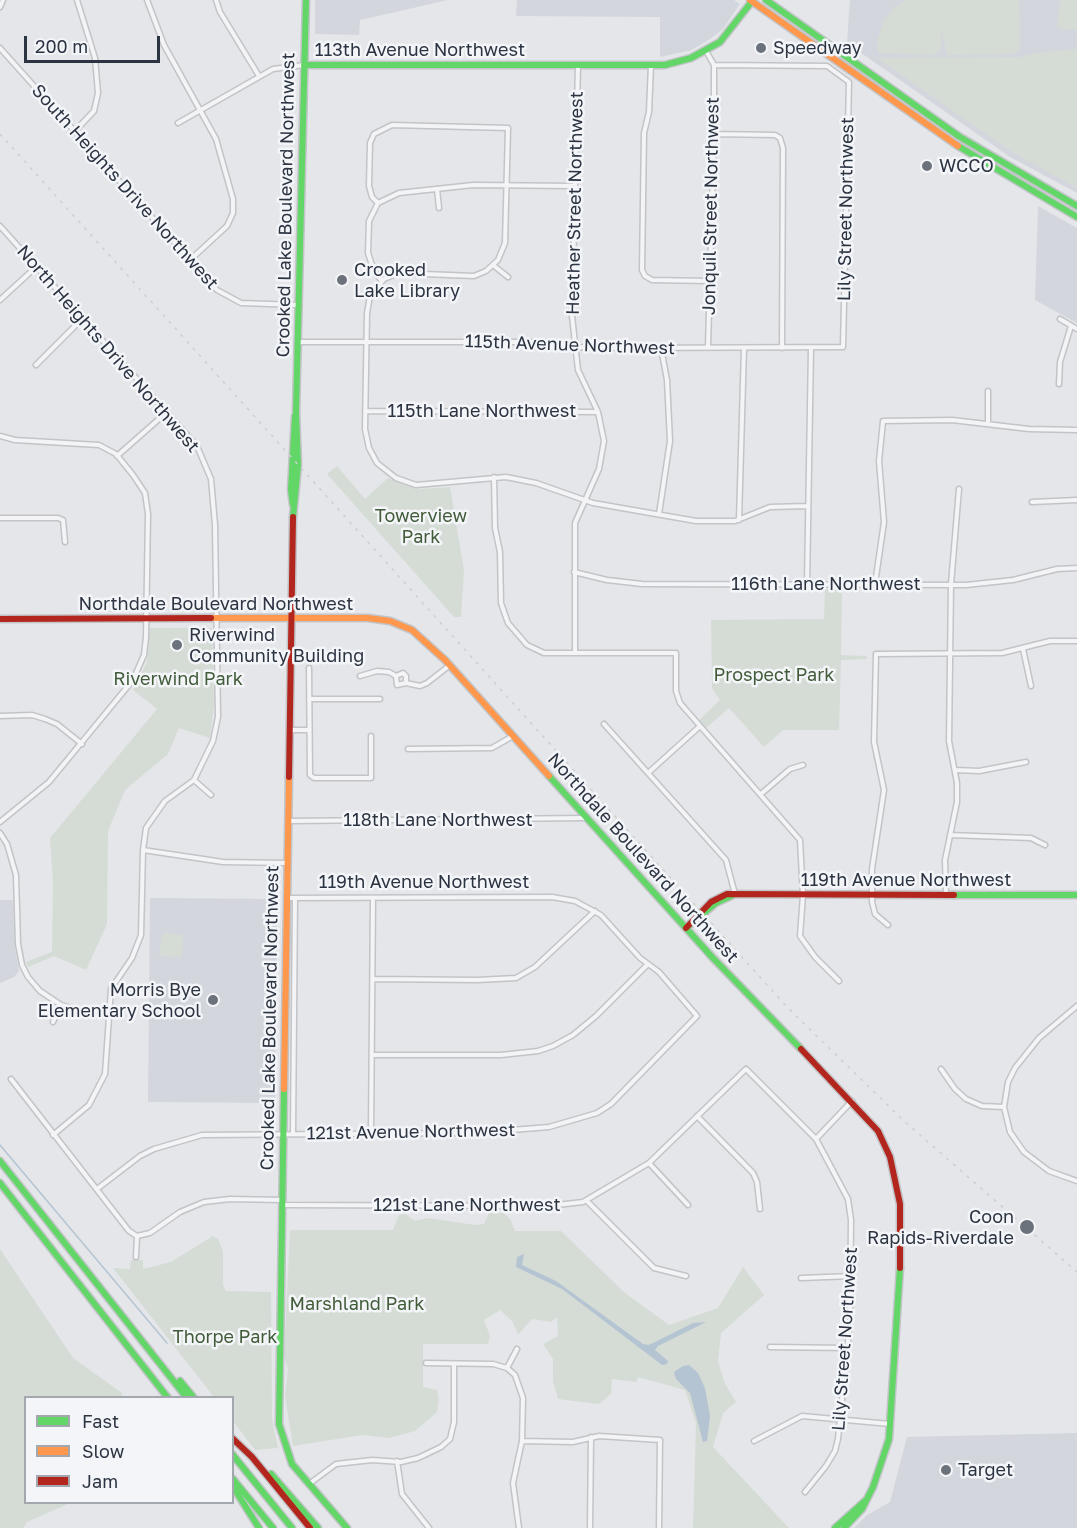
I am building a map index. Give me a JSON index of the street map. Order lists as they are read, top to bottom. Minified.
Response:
{"streets":{"main road":["113th Avenue Northwest","Crooked Lake Boulevard Northwest","Northdale Boulevard Northwest","119th Avenue Northwest"],"street":["South Heights Drive Northwest","Heather Street Northwest","Jonquil Street Northwest","Lily Street Northwest","115th Avenue Northwest","North Heights Drive Northwest","115th Lane Northwest","116th Lane Northwest","118th Lane Northwest","121st Avenue Northwest","121st Lane Northwest"]},"crossings":[["113th Avenue Northwest","Heather Street Northwest"],["113th Avenue Northwest","Crooked Lake Boulevard Northwest"],["South Heights Drive Northwest","Crooked Lake Boulevard Northwest"],["Heather Street Northwest","115th Avenue Northwest"],["Heather Street Northwest","115th Lane Northwest"],["Heather Street Northwest","116th Lane Northwest"],["Crooked Lake Boulevard Northwest","115th Avenue Northwest"],["Crooked Lake Boulevard Northwest","Northdale Boulevard Northwest"],["Crooked Lake Boulevard Northwest","118th Lane Northwest"],["Crooked Lake Boulevard Northwest","119th Avenue Northwest"],["Crooked Lake Boulevard Northwest","121st Avenue Northwest"],["Crooked Lake Boulevard Northwest","121st Lane Northwest"],["Jonquil Street Northwest","Lily Street Northwest"],["Jonquil Street Northwest","115th Avenue Northwest"],["Lily Street Northwest","115th Avenue Northwest"],["Lily Street Northwest","121st Lane Northwest"],["North Heights Drive Northwest","Northdale Boulevard Northwest"],["Northdale Boulevard Northwest","118th Lane Northwest"],["Northdale Boulevard Northwest","119th Avenue Northwest"]],"parks":["Towerview Park","Prospect Park","Riverwind Park","Marshland Park","Thorpe Park"],"places":["Speedway","WCCO","Crooked Lake Library","Riverwind Community Building","Morris Bye Elementary School","Coon Rapids-Riverdale","Target"],"legend":["Fast","Slow","Jam"],"scale_bar":"200 m"}
